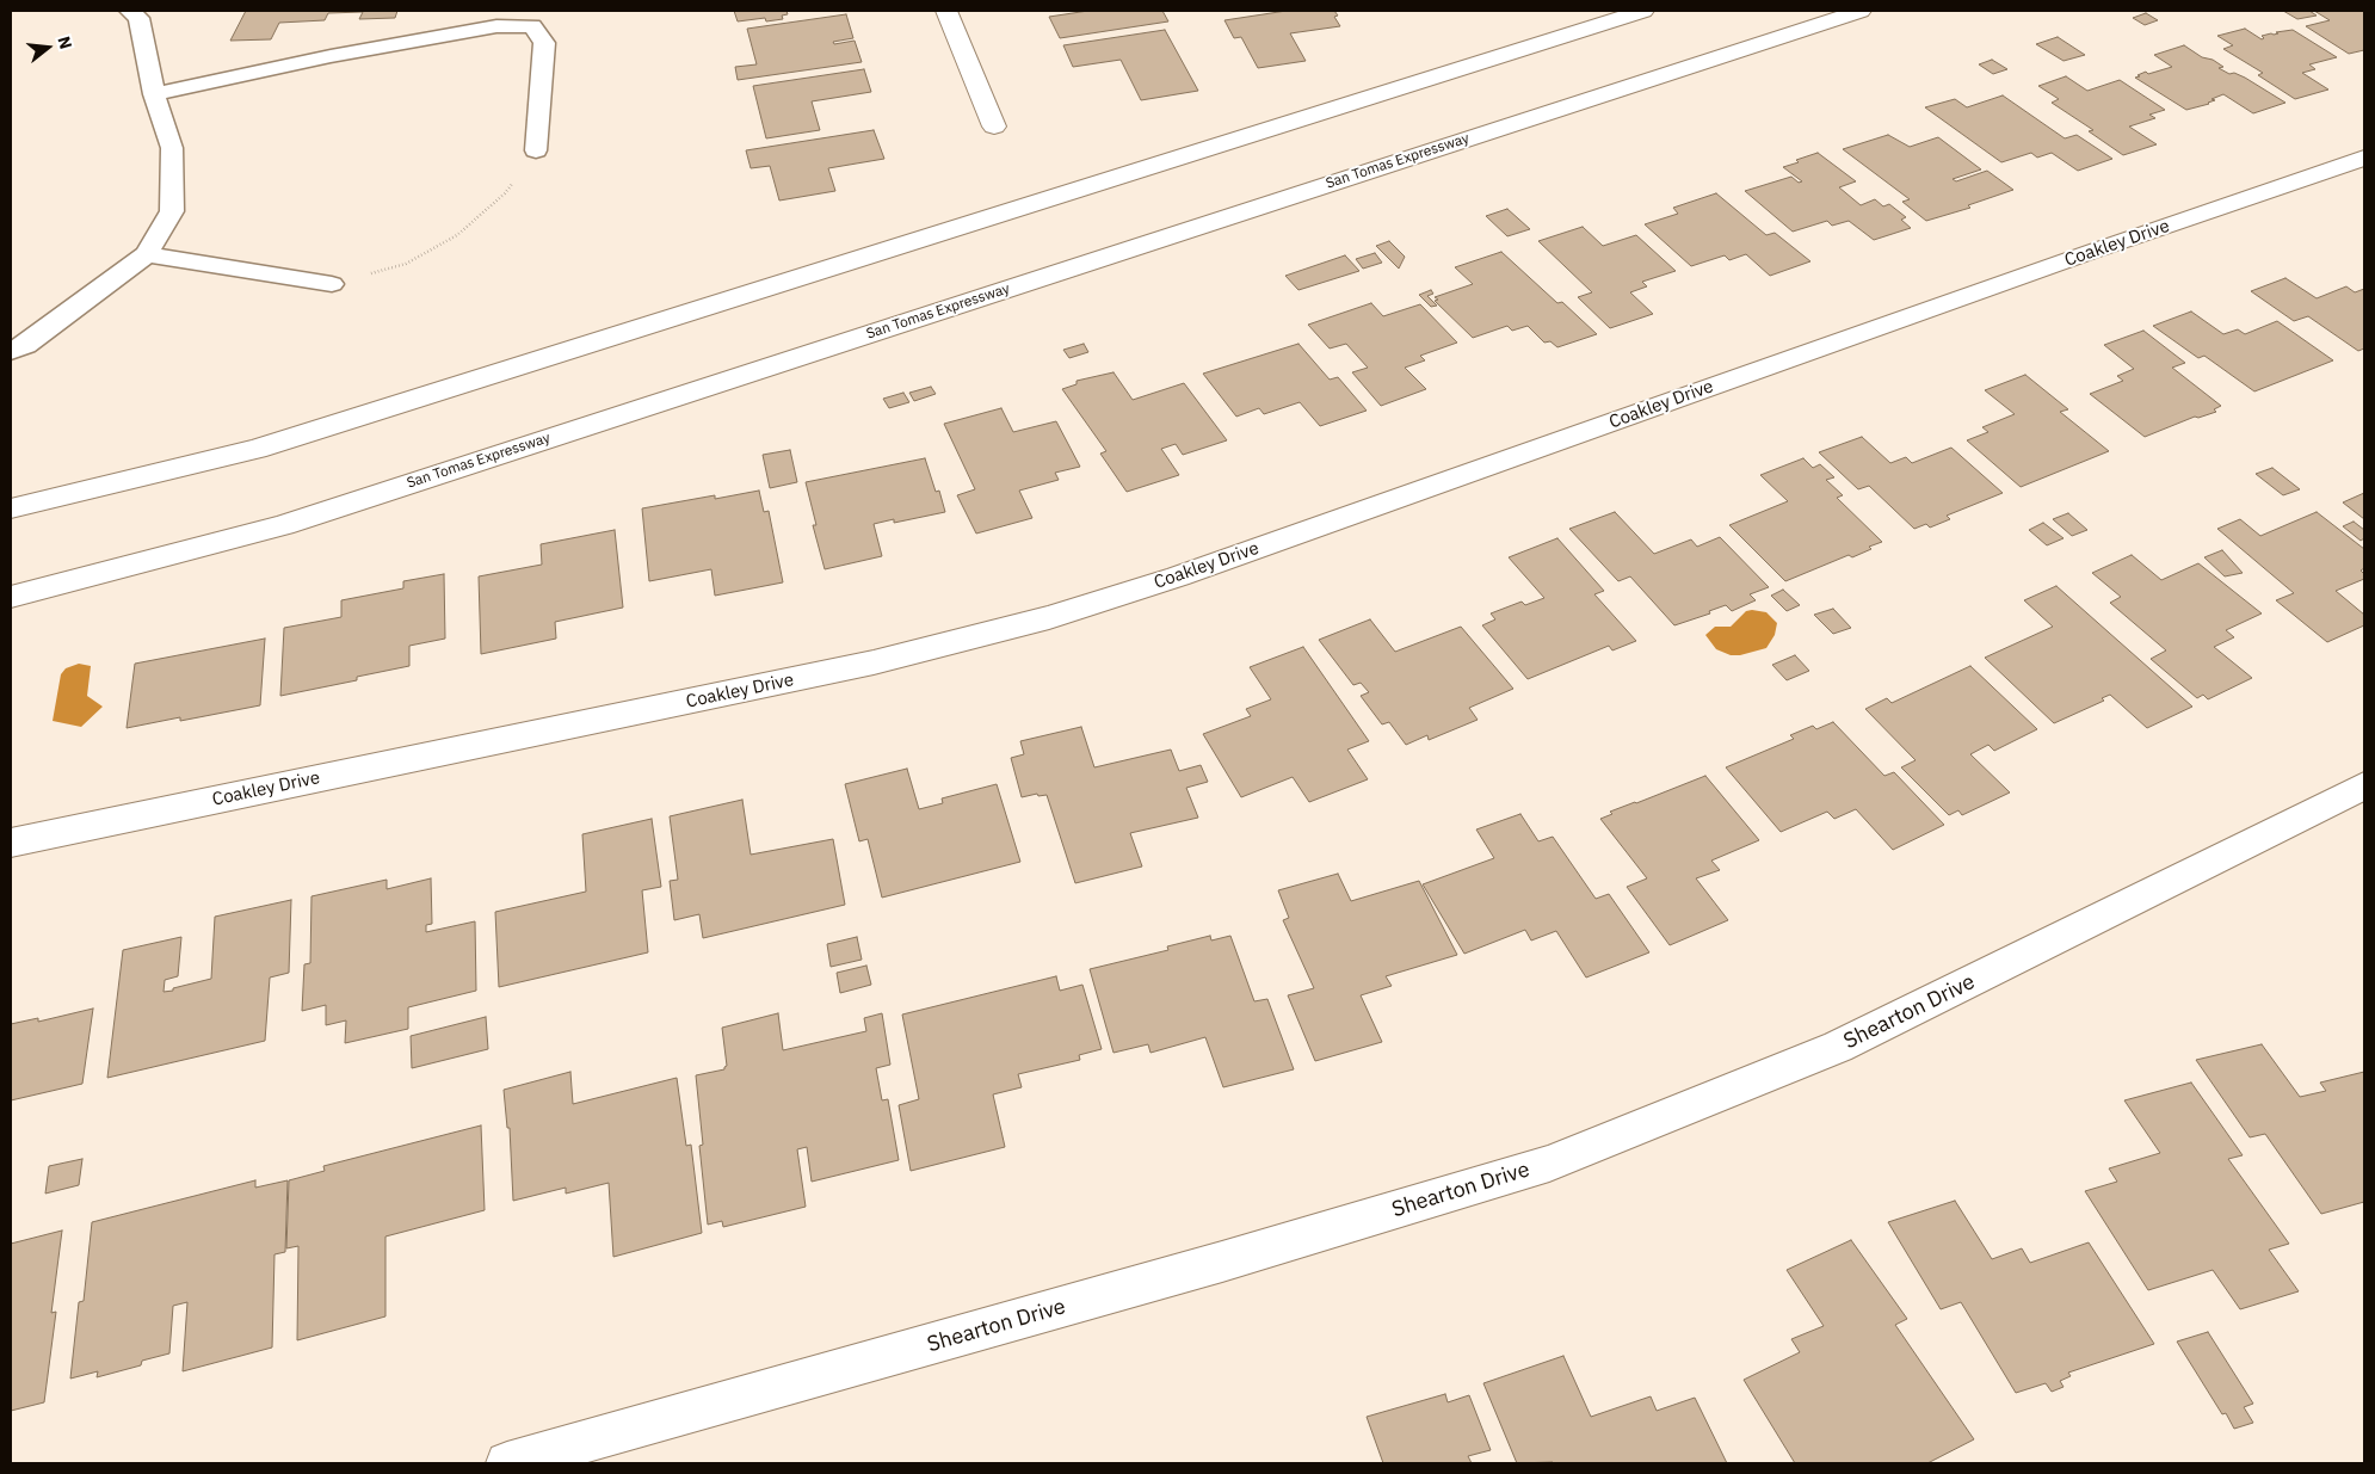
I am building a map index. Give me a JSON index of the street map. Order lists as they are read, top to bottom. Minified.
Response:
{"streets":{"main road":["San Tomas Expressway","Coakley Drive","Shearton Drive"]},"north":"right"}
